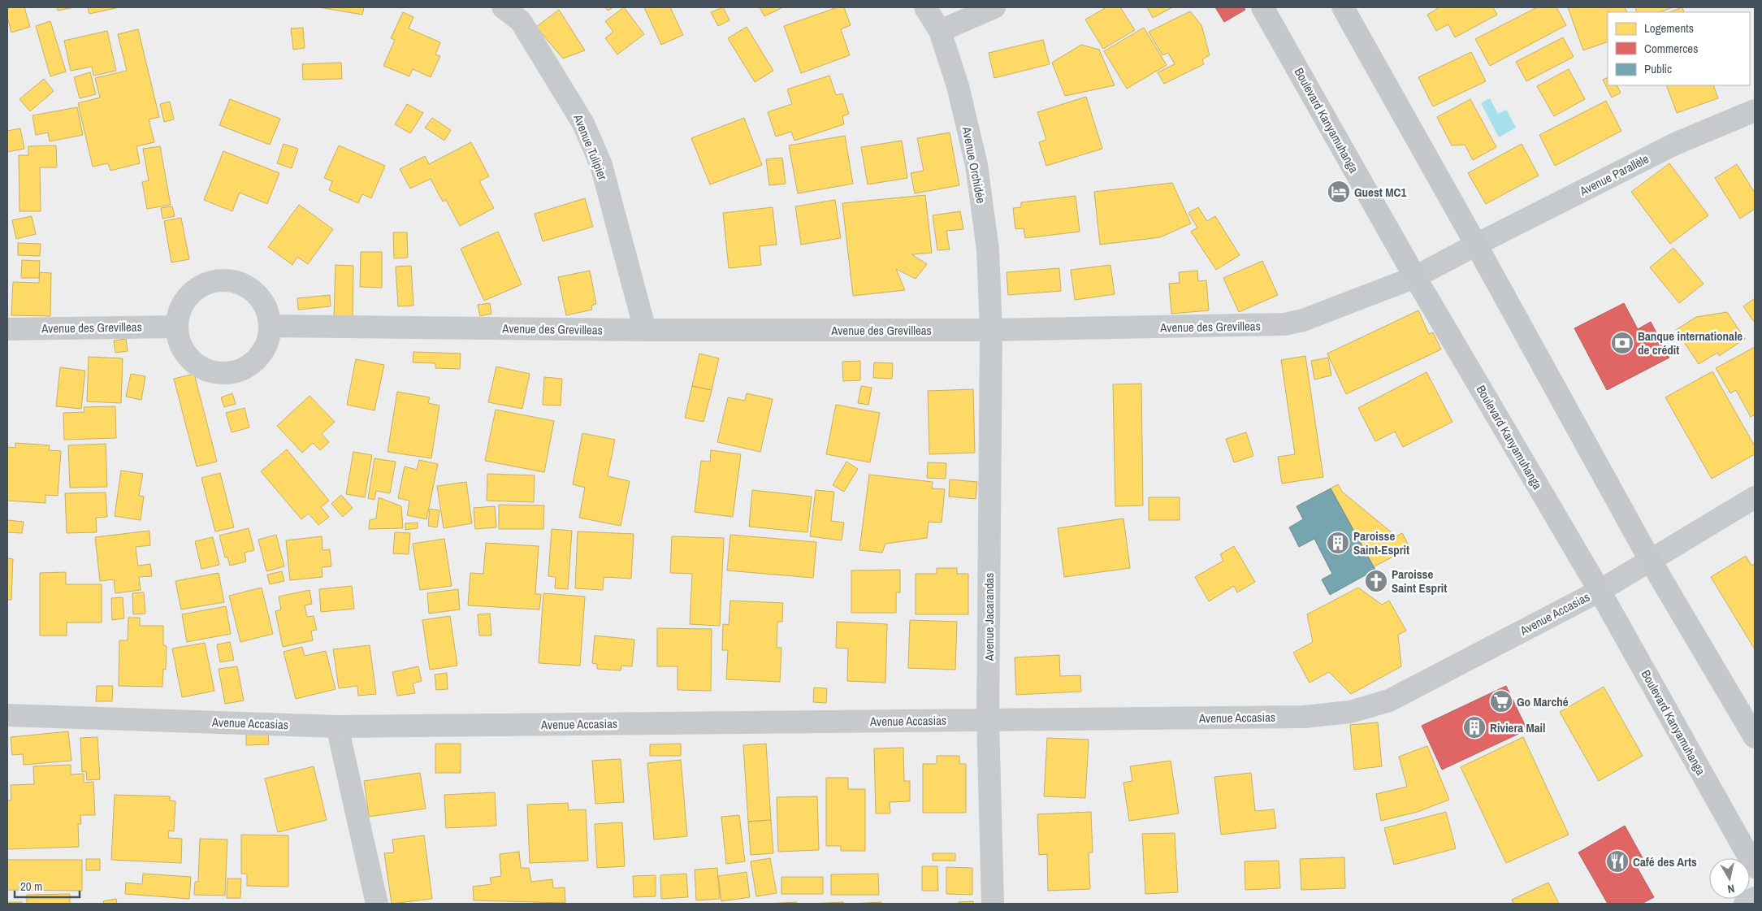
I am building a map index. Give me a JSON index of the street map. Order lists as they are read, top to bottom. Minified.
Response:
{"streets":{"main road":["Boulevard Kanyamuhanga"],"street":["Avenue Tulipier","Avenue Orchidée","Avenue Parallèle","Avenue des Grevilleas","Avenue Accasias","Avenue Jacarandas"]},"crossings":[["Boulevard Kanyamuhanga","Avenue des Grevilleas"],["Boulevard Kanyamuhanga","Avenue Accasias"],["Avenue Tulipier","Avenue des Grevilleas"],["Avenue Orchidée","Avenue des Grevilleas"],["Avenue Orchidée","Avenue Jacarandas"],["Avenue Parallèle","Avenue des Grevilleas"],["Avenue des Grevilleas","Avenue Jacarandas"],["Avenue Accasias","Avenue Jacarandas"]],"places":{"hotel":["Guest MC1"],"bank":["Banque internationale de crédit"],"building":["Paroisse Saint-Esprit","Riviera Mail"],"church":["Paroisse Saint Esprit"],"supermarket":["Go Marché"],"restaurant":["Café des Arts"]},"legend":["Logements","Commerces","Public"],"scale_bar":"20 m","north":"bottom"}
